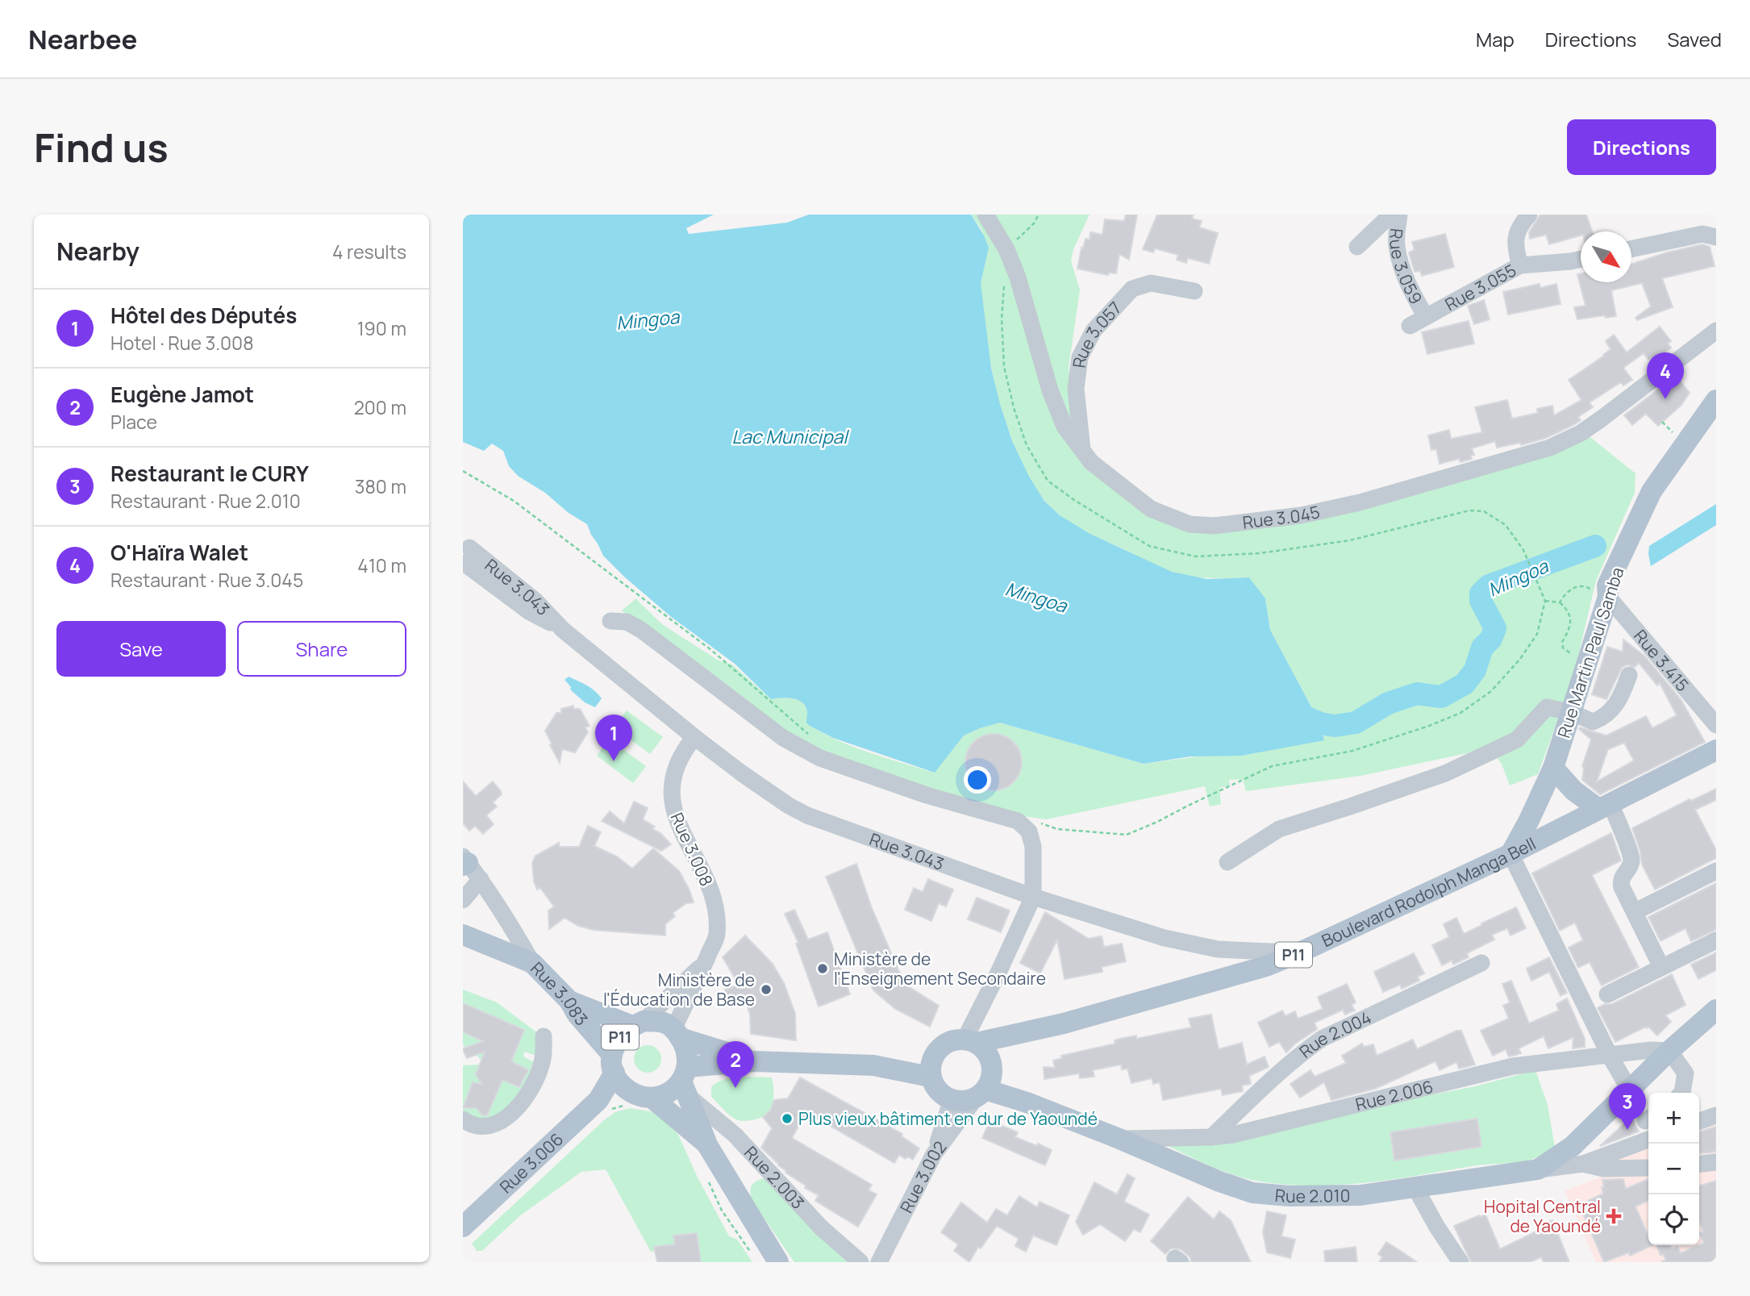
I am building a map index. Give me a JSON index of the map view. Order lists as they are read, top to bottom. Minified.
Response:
{"streets":{"main road":["Rue Martin Paul Samba","Boulevard Rodolph Manga Bell","P11","Rue 3.083","Rue 3.006","Rue 2.010"],"street":["Rue 3.059","Rue 3.055","Rue 3.057","Rue 3.045","Rue 3.043","Rue 3.415","Rue 3.008","Rue 2.004","Rue 2.006","Rue 2.003","Rue 3.002"]},"crossings":[["Rue 3.059","Rue 3.055"],["Rue 3.057","Rue 3.045"],["Rue 3.043","Rue 3.008"],["Rue 3.043","Boulevard Rodolph Manga Bell"],["Rue 3.043","Rue 3.002"],["Rue Martin Paul Samba","Rue 3.415"],["Rue Martin Paul Samba","Boulevard Rodolph Manga Bell"],["Rue 3.008","P11"],["Rue 3.008","Rue 3.083"],["Rue 3.008","Rue 2.003"],["Boulevard Rodolph Manga Bell","P11"],["Boulevard Rodolph Manga Bell","Rue 3.002"],["Boulevard Rodolph Manga Bell","Rue 2.010"],["P11","Rue 3.083"],["P11","Rue 3.006"],["P11","Rue 2.003"],["P11","Rue 3.002"],["P11","Rue 2.010"],["Rue 3.083","Rue 2.003"],["Rue 2.004","Rue 2.006"],["Rue 2.006","Rue 2.010"],["Rue 3.002","Rue 2.010"]],"water":["Mingoa","Lac Municipal"],"places":{"other":["Ministère de l'Enseignement Secondaire","Ministère de l'Éducation de Base","Plus vieux bâtiment en dur de Yaoundé"],"health":["Hopital Central de Yaoundé"]},"north":"bottom right","page":{"header":"Nearbee","nav":["Map","Directions","Saved"],"buttons":["Directions",["Save","Share"]],"title":"Find us","heading":["Nearby","4 results"],"list":[{"mark":"1","name":"Hôtel des Députés","note":"Hotel · Rue 3.008","value":"190 m"},{"mark":"2","name":"Eugène Jamot","note":"Place","value":"200 m"},{"mark":"3","name":"Restaurant le CURY","note":"Restaurant · Rue 2.010","value":"380 m"},{"mark":"4","name":"O'Haïra Walet","note":"Restaurant · Rue 3.045","value":"410 m"}],"pins":["4","1","2","3"],"map_buttons":["+","−"]}}
